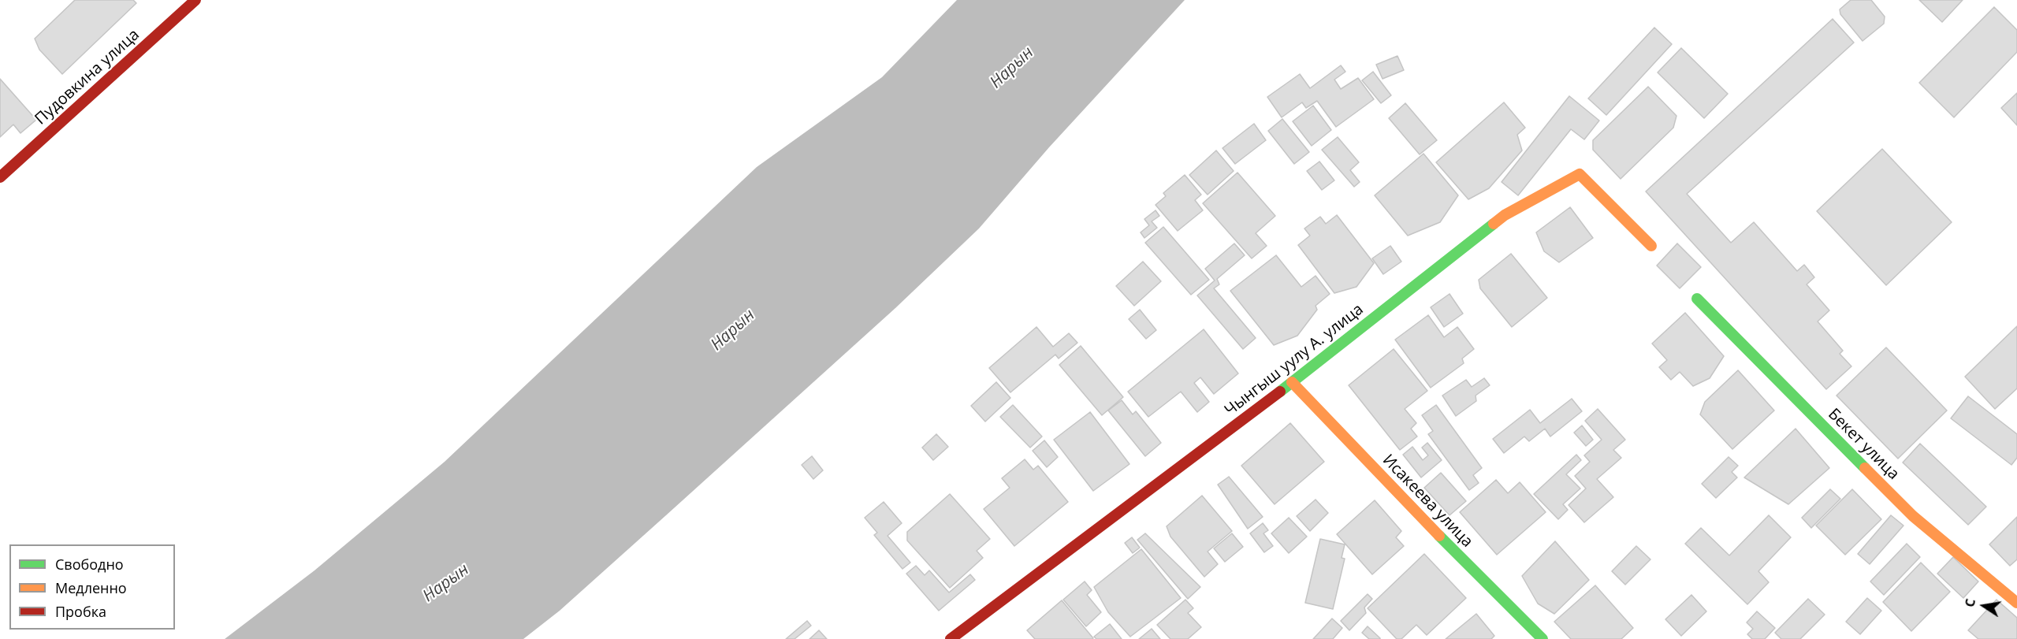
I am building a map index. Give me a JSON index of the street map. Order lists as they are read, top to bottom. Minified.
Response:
{"streets":{"street":["Пудовкина улица","Чынгыш уулу А. улица","Бекет улица","Исакеева улица"]},"crossings":[["Чынгыш уулу А. улица","Исакеева улица"]],"water":["Нарын"],"legend":["Свободно","Медленно","Пробка"],"north":"left"}
